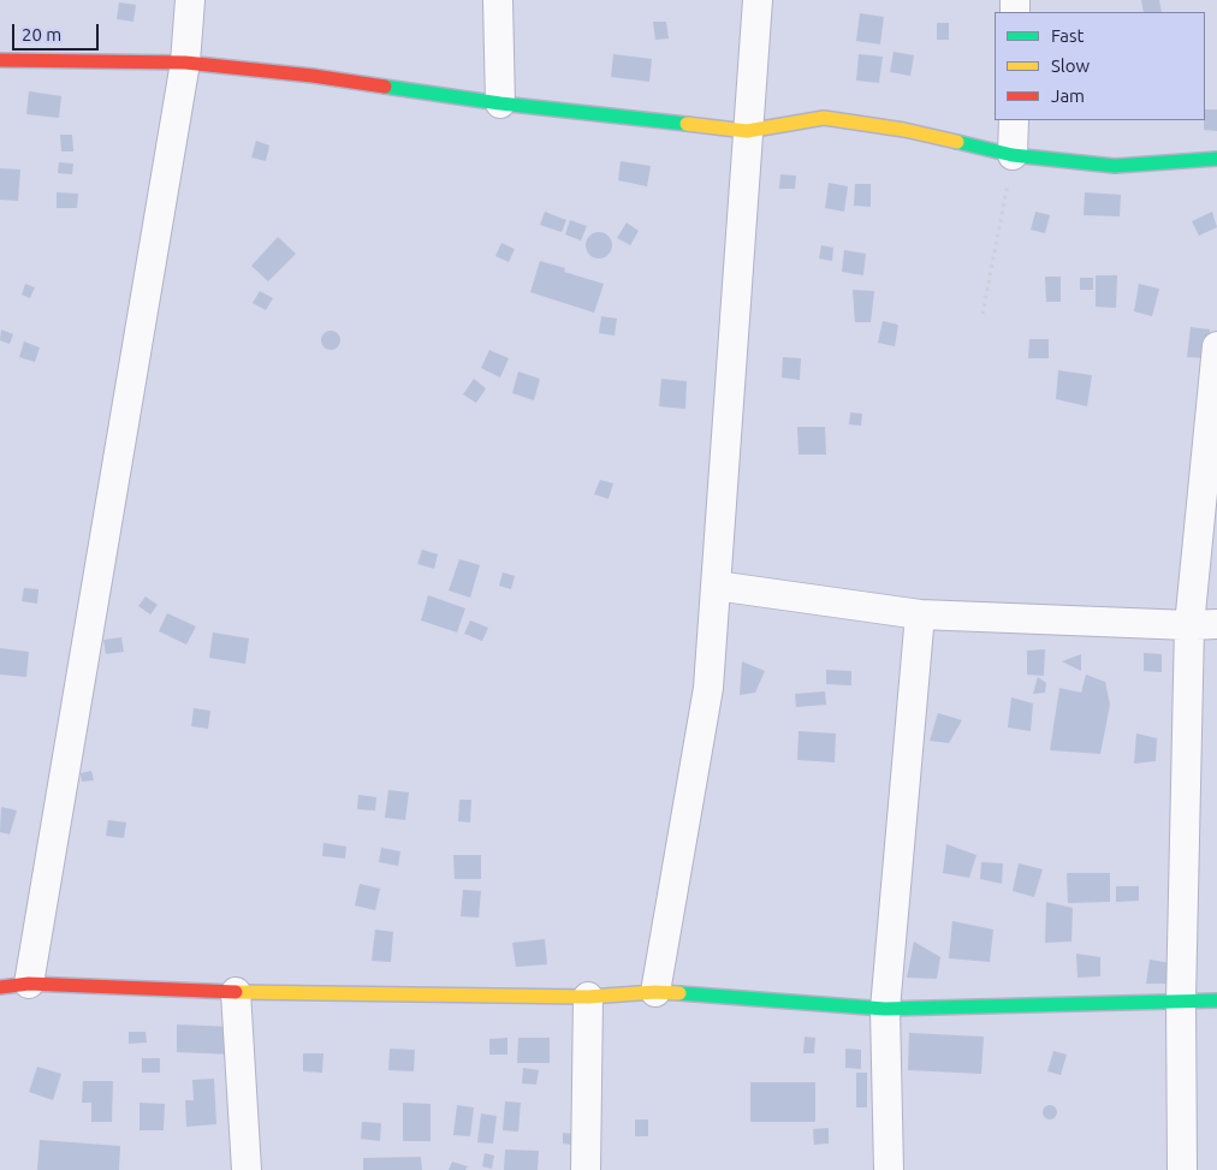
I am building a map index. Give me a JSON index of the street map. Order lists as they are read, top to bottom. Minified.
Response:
{"legend":["Fast","Slow","Jam"],"scale_bar":"20 m"}
